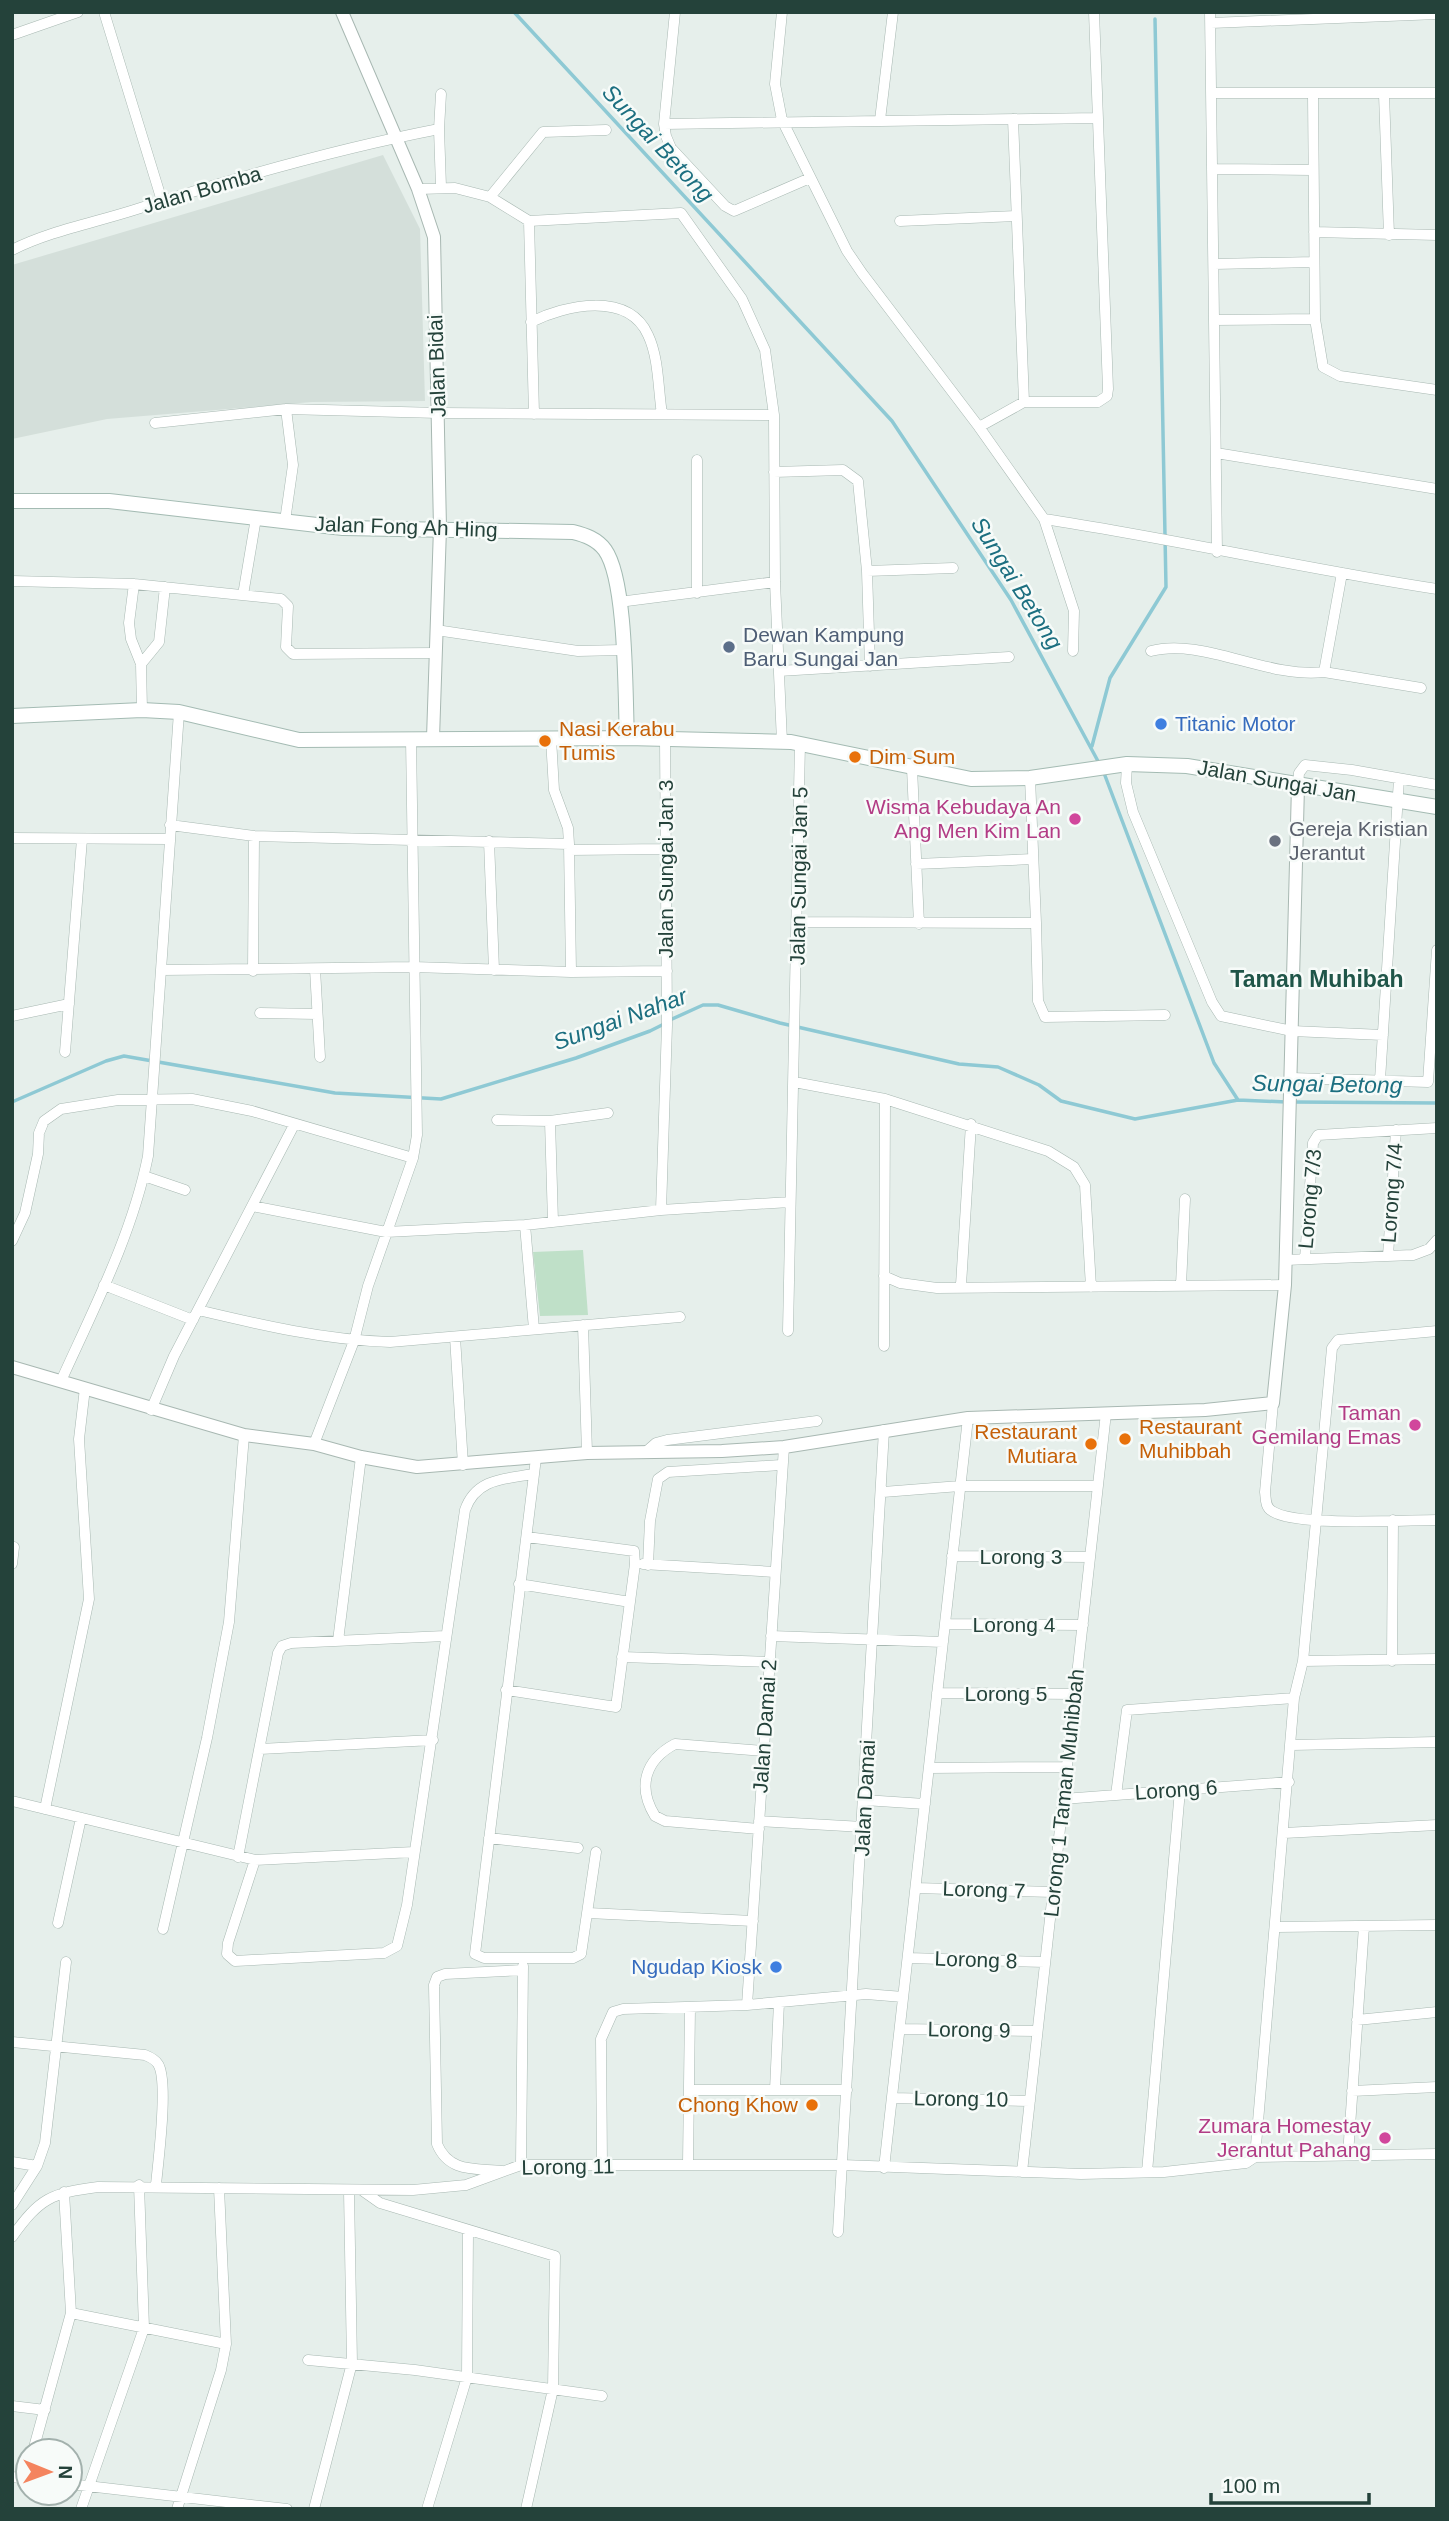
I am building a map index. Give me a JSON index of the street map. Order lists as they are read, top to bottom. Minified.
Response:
{"streets":{"main road":["Jalan Fong Ah Hing","Jalan Sungai Jan"],"street":["Jalan Bomba","Jalan Bidai","Jalan Sungai Jan 3","Jalan Sungai Jan 5","Lorong 7/4","Lorong 7/3","Lorong 3","Lorong 4","Lorong 5","Jalan Damai 2","Lorong 6","Lorong 1 Taman Muhibbah","Jalan Damai","Lorong 7","Lorong 8","Lorong 9","Lorong 10","Lorong 11"]},"crossings":[["Jalan Bomba","Jalan Bidai"],["Jalan Bidai","Jalan Fong Ah Hing"],["Jalan Bidai","Jalan Sungai Jan"],["Jalan Fong Ah Hing","Jalan Sungai Jan"],["Jalan Sungai Jan","Jalan Sungai Jan 3"],["Jalan Sungai Jan","Jalan Sungai Jan 5"],["Lorong 7/4","Lorong 7/3"],["Lorong 3","Lorong 1 Taman Muhibbah"],["Lorong 4","Lorong 1 Taman Muhibbah"],["Lorong 5","Lorong 1 Taman Muhibbah"],["Lorong 6","Lorong 1 Taman Muhibbah"],["Lorong 1 Taman Muhibbah","Lorong 7"],["Lorong 1 Taman Muhibbah","Lorong 8"],["Lorong 1 Taman Muhibbah","Lorong 9"],["Lorong 1 Taman Muhibbah","Lorong 10"],["Lorong 1 Taman Muhibbah","Lorong 11"],["Jalan Damai","Lorong 11"]],"districts":["Taman Muhibah"],"water":["Sungai Betong","Sungai Nahar"],"places":["Dewan Kampung Baru Sungai Jan","Titanic Motor","Nasi Kerabu Tumis","Dim Sum","Wisma Kebudaya An Ang Men Kim Lan","Gereja Kristian Jerantut","Taman Gemilang Emas","Restaurant Muhibbah","Restaurant Mutiara","Ngudap Kiosk","Chong Khow","Zumara Homestay Jerantut Pahang"],"scale_bar":"100 m","north":"right"}
